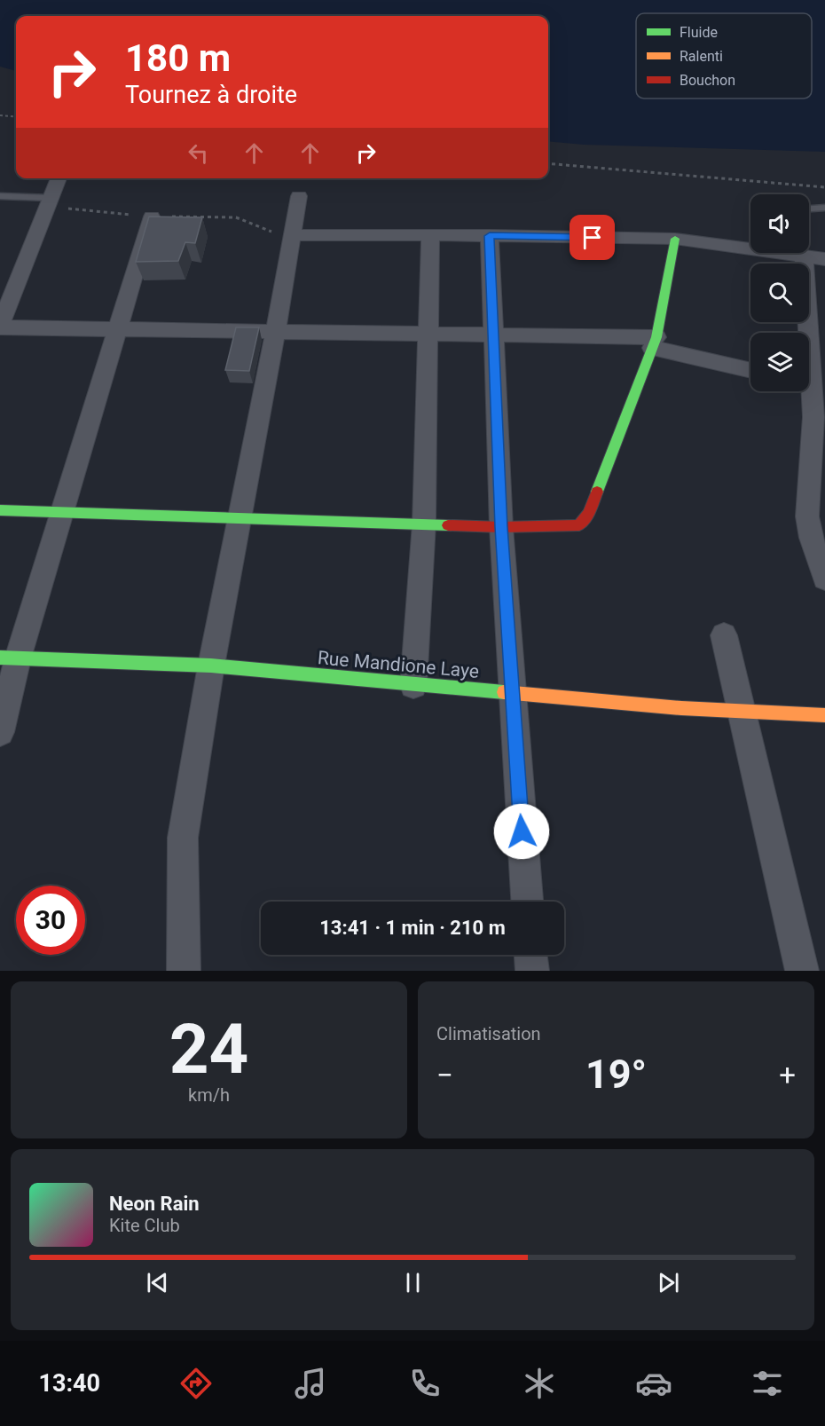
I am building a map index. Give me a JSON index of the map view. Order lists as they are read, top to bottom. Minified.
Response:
{"streets":{"street":["Rue Mandione Laye"]},"legend":["Fluide","Ralenti","Bouchon"],"page":{"turn":["180 m","Tournez à droite"],"limit":"30","trip":"13:41 · 1 min · 210 m","tile":[["24","km/h"],"Climatisation"],"heat":["−","19°","+"],"song":["Neon Rain","Kite Club"],"tabs":"13:40"}}
